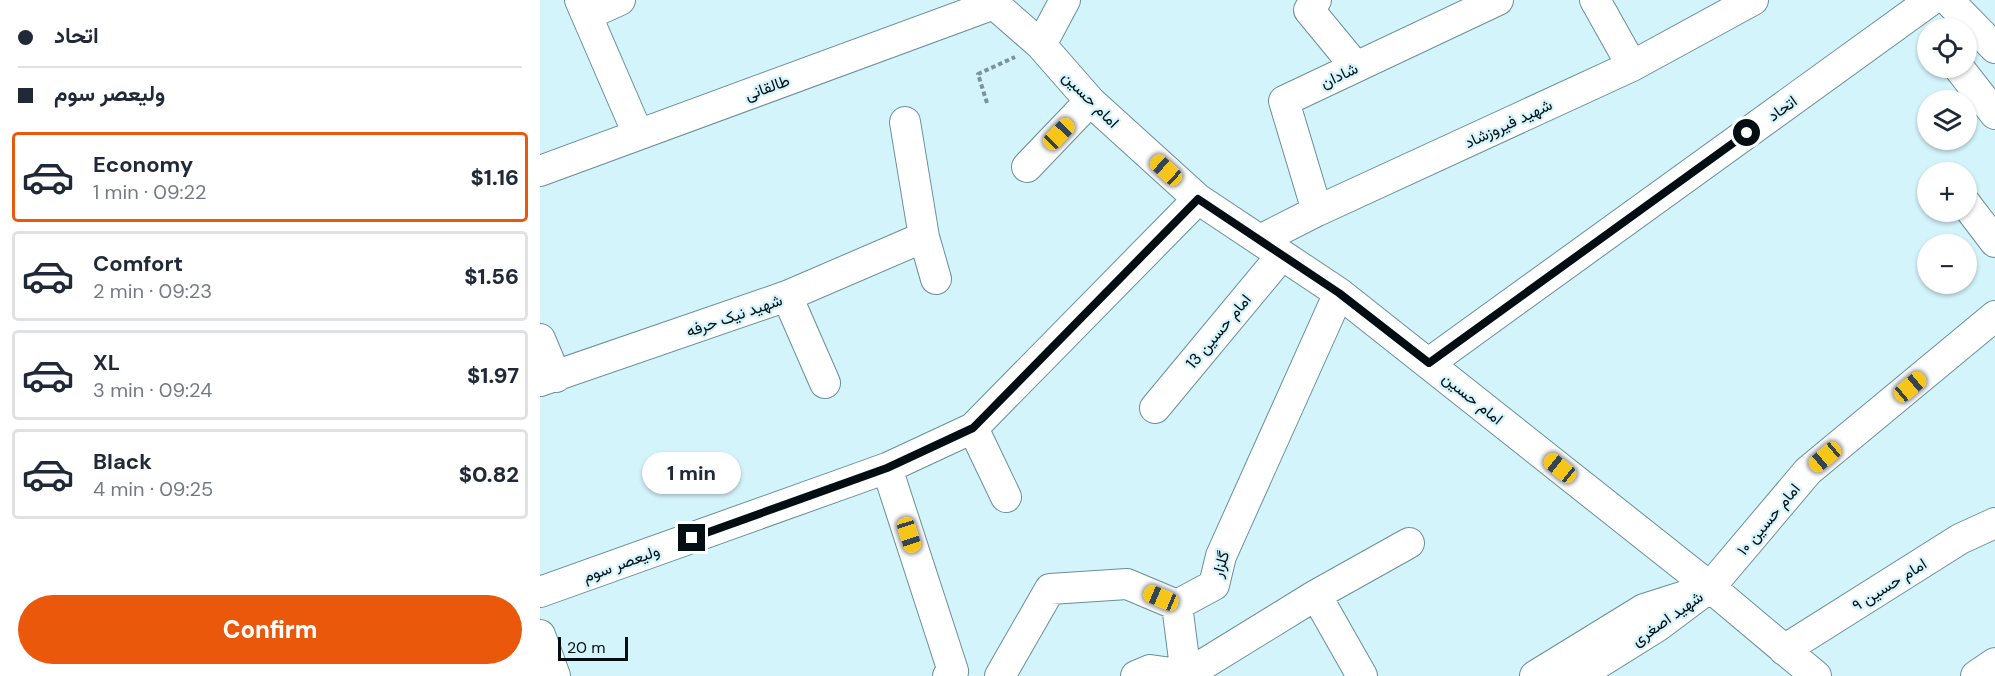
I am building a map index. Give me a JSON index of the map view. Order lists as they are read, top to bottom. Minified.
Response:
{"streets":{"street":["شادان","طالقانی","امام حسین","اتحاد","شهید فیروزشاد","شهید نیک حرفه","امام حسین 13","امام حسین ۱۰","ولیعصر سوم","گلزار","امام حسین ۹","شهید اصغری"]},"crossings":[["شادان","شهید فیروزشاد"],["طالقانی","امام حسین"],["امام حسین","اتحاد"],["امام حسین","شهید فیروزشاد"],["امام حسین","امام حسین 13"],["امام حسین","امام حسین ۱۰"],["امام حسین","ولیعصر سوم"],["امام حسین","گلزار"],["امام حسین","امام حسین ۹"],["امام حسین","شهید اصغری"],["شهید فیروزشاد","امام حسین 13"],["امام حسین ۱۰","شهید اصغری"]],"scale_bar":"20 m","page":{"banner":["اتحاد","ولیعصر سوم"],"map_buttons":["+","−"],"list":[{"name":"Economy","note":"1 min · 09:22","value":"$1.16"},{"name":"Comfort","note":"2 min · 09:23","value":"$1.56"},{"name":"XL","note":"3 min · 09:24","value":"$1.97"},{"name":"Black","note":"4 min · 09:25","value":"$0.82"}],"bubble":"1 min","buttons":"Confirm","scale":"20 m"}}
